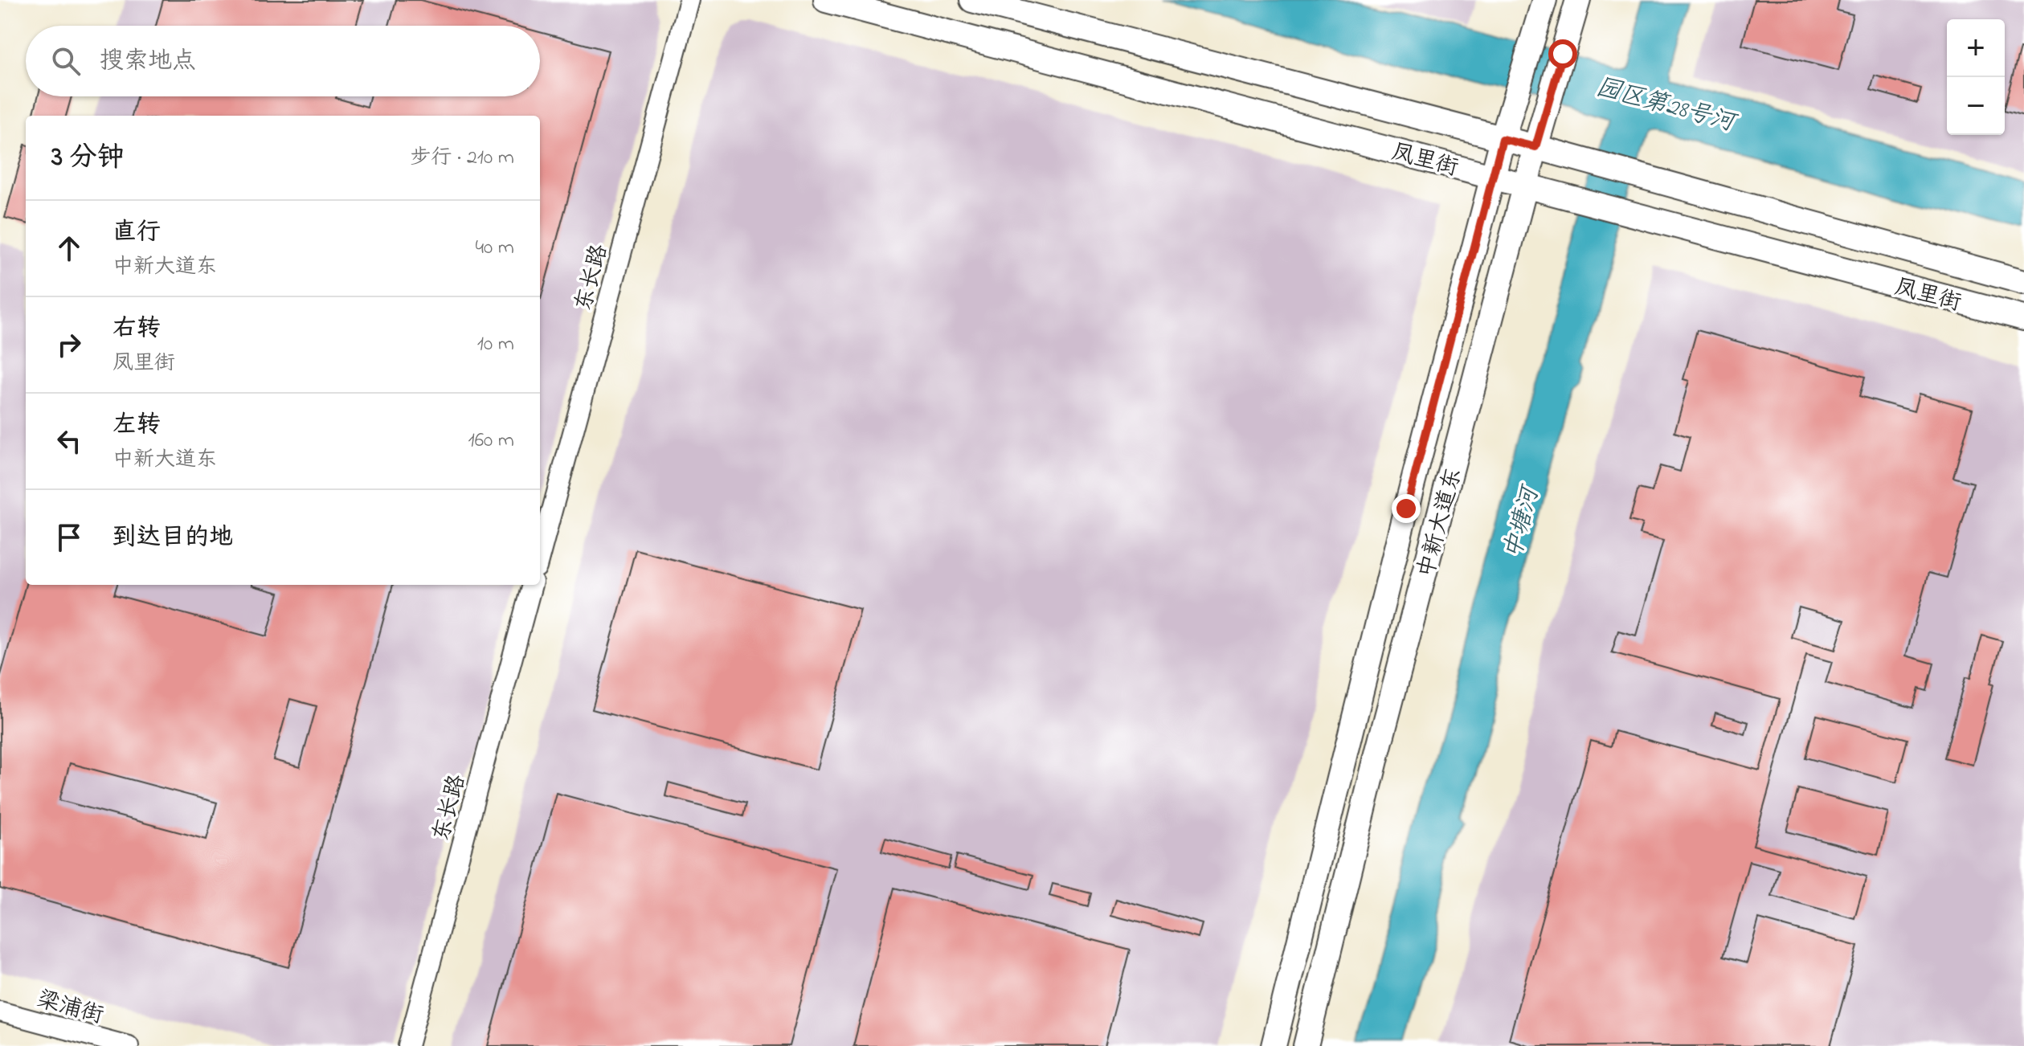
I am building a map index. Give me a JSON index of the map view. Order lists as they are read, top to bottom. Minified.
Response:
{"streets":{"main road":["凤里街","中新大道东"],"street":["东长路","梁浦街"]},"crossings":[["凤里街","中新大道东"]],"water":["园区第28号河","中塘河"],"page":{"map_buttons":["+","−"],"search":"搜索地点","heading":["3 分钟","步行 · 210 m"],"list":[["直行","中新大道东","40 m"],["右转","凤里街","10 m"],["左转","中新大道东","160 m"],"到达目的地"]}}
